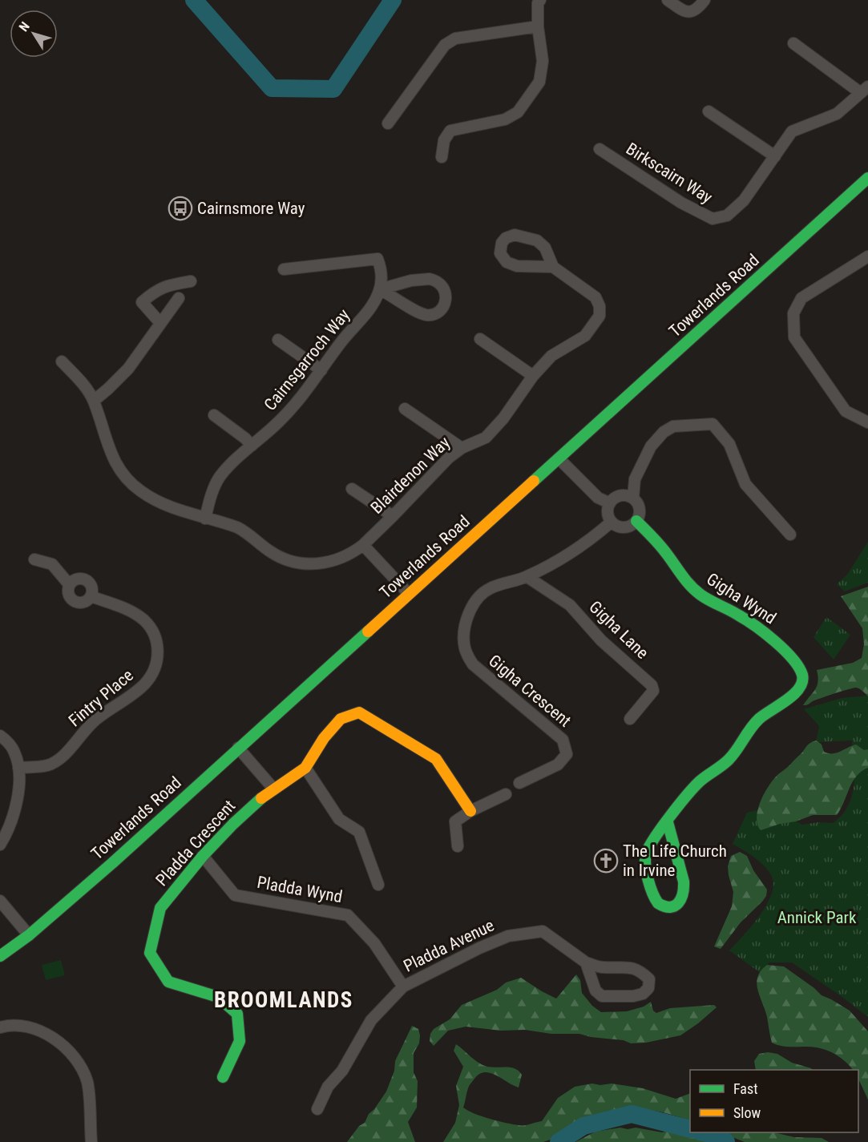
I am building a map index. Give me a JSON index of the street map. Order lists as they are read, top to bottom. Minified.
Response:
{"streets":{"street":["Birkscairn Way","Towerlands Road","Cairnsgarroch Way","Blairdenon Way","Gigha Wynd","Gigha Lane","Gigha Crescent","Fintry Place","Pladda Crescent","Pladda Wynd","Pladda Avenue"]},"crossings":[["Gigha Wynd","Gigha Crescent"],["Gigha Lane","Gigha Crescent"],["Pladda Crescent","Pladda Wynd"],["Pladda Wynd","Pladda Avenue"]],"districts":["BROOMLANDS"],"parks":["Annick Park"],"places":{"bus stop":["Cairnsmore Way"],"church":["The Life Church in Irvine"]},"legend":["Fast","Slow"],"north":"top left"}
